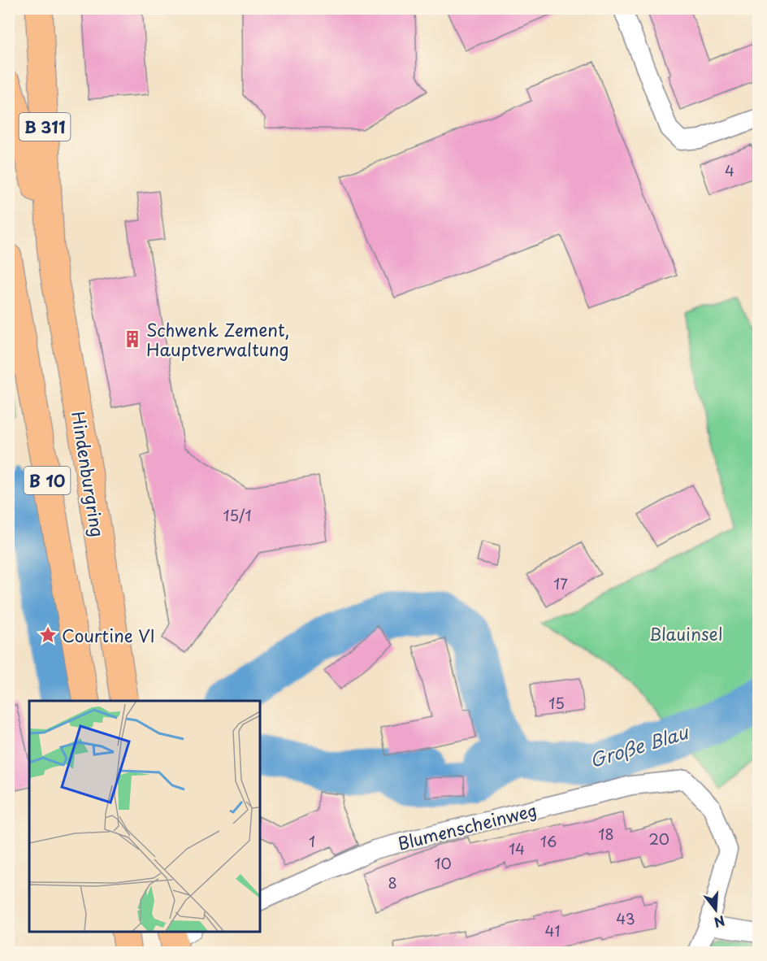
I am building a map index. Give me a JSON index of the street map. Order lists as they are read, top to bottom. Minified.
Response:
{"streets":{"highway":["B 311","Hindenburgring","B 10"],"street":["Blumenscheinweg"]},"crossings":[["B 311","Hindenburgring"],["B 311","B 10"],["Hindenburgring","B 10"]],"water":["Große Blau"],"parks":["Blauinsel"],"places":{"building":["Schwenk Zement, Hauptverwaltung"],"place":["Courtine VI"]},"house_numbers":["4","15/1","17","15","18","20","1","16","14","10","8","43","41"],"north":"bottom"}
